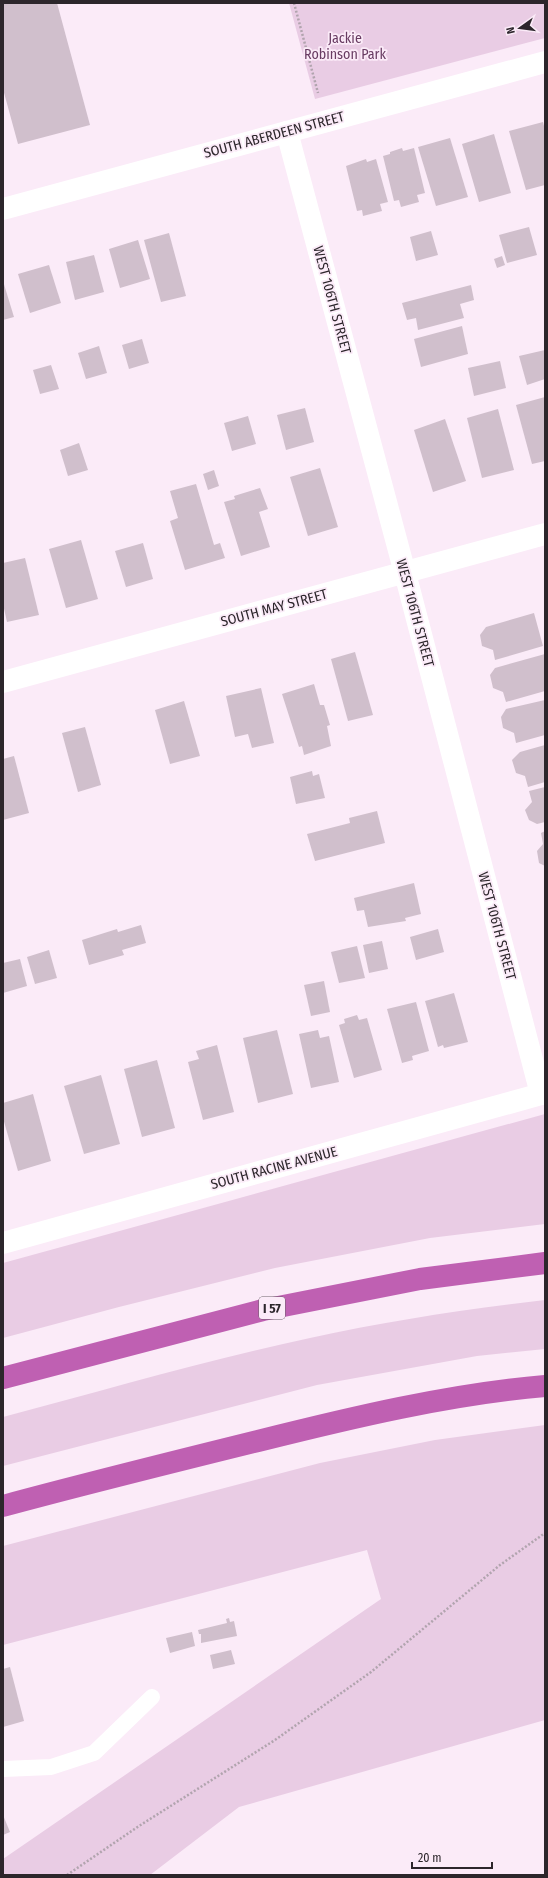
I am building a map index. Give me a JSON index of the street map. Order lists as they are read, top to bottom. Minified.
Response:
{"streets":{"highway":["I 57"],"street":["SOUTH ABERDEEN STREET","WEST 106TH STREET","SOUTH MAY STREET","SOUTH RACINE AVENUE"]},"crossings":[["SOUTH ABERDEEN STREET","WEST 106TH STREET"],["WEST 106TH STREET","SOUTH MAY STREET"],["WEST 106TH STREET","SOUTH RACINE AVENUE"]],"parks":["Jackie Robinson Park"],"scale_bar":"20 m","north":"left"}
